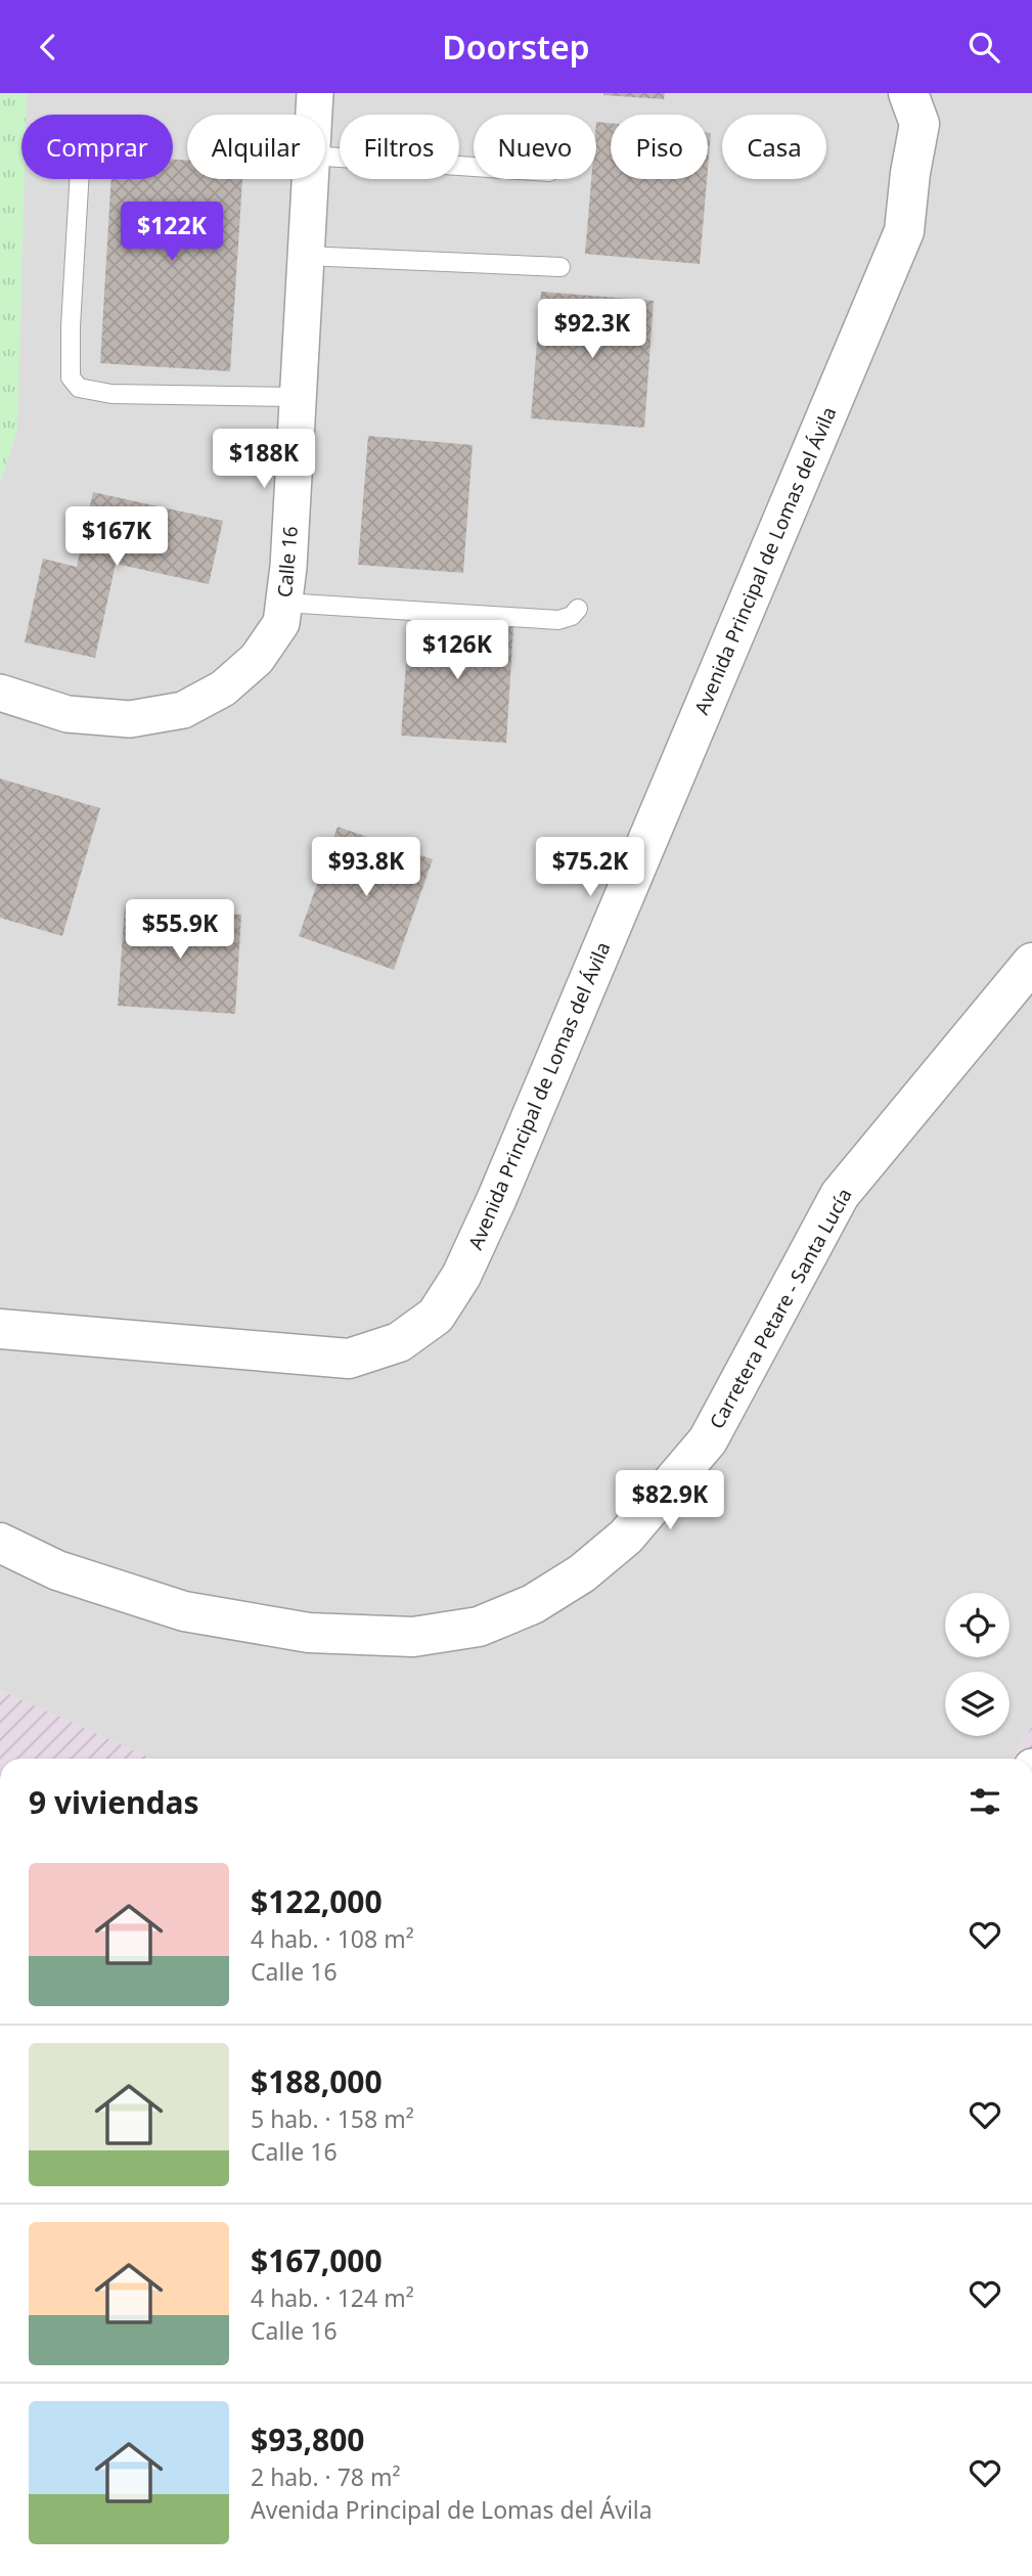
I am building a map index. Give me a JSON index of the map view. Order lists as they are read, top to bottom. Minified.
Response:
{"streets":{"street":["Avenida Principal de Lomas del Ávila","Calle 16","Carretera Petare - Santa Lucía"]},"page":{"header":"Doorstep","chip":["Comprar","Alquilar","Filtros","Nuevo","Piso","Casa"],"price":["$122K","$92.3K","$188K","$167K","$126K","$93.8K","$75.2K","$55.9K","$82.9K"],"heading":"9 viviendas","list":[{"name":"$122,000","note":"4 hab. · 108 m² · Calle 16"},{"name":"$188,000","note":"5 hab. · 158 m² · Calle 16"},{"name":"$167,000","note":"4 hab. · 124 m² · Calle 16"},{"name":"$93,800","note":"2 hab. · 78 m² · Avenida Principal de Lomas del Ávila"}]}}
